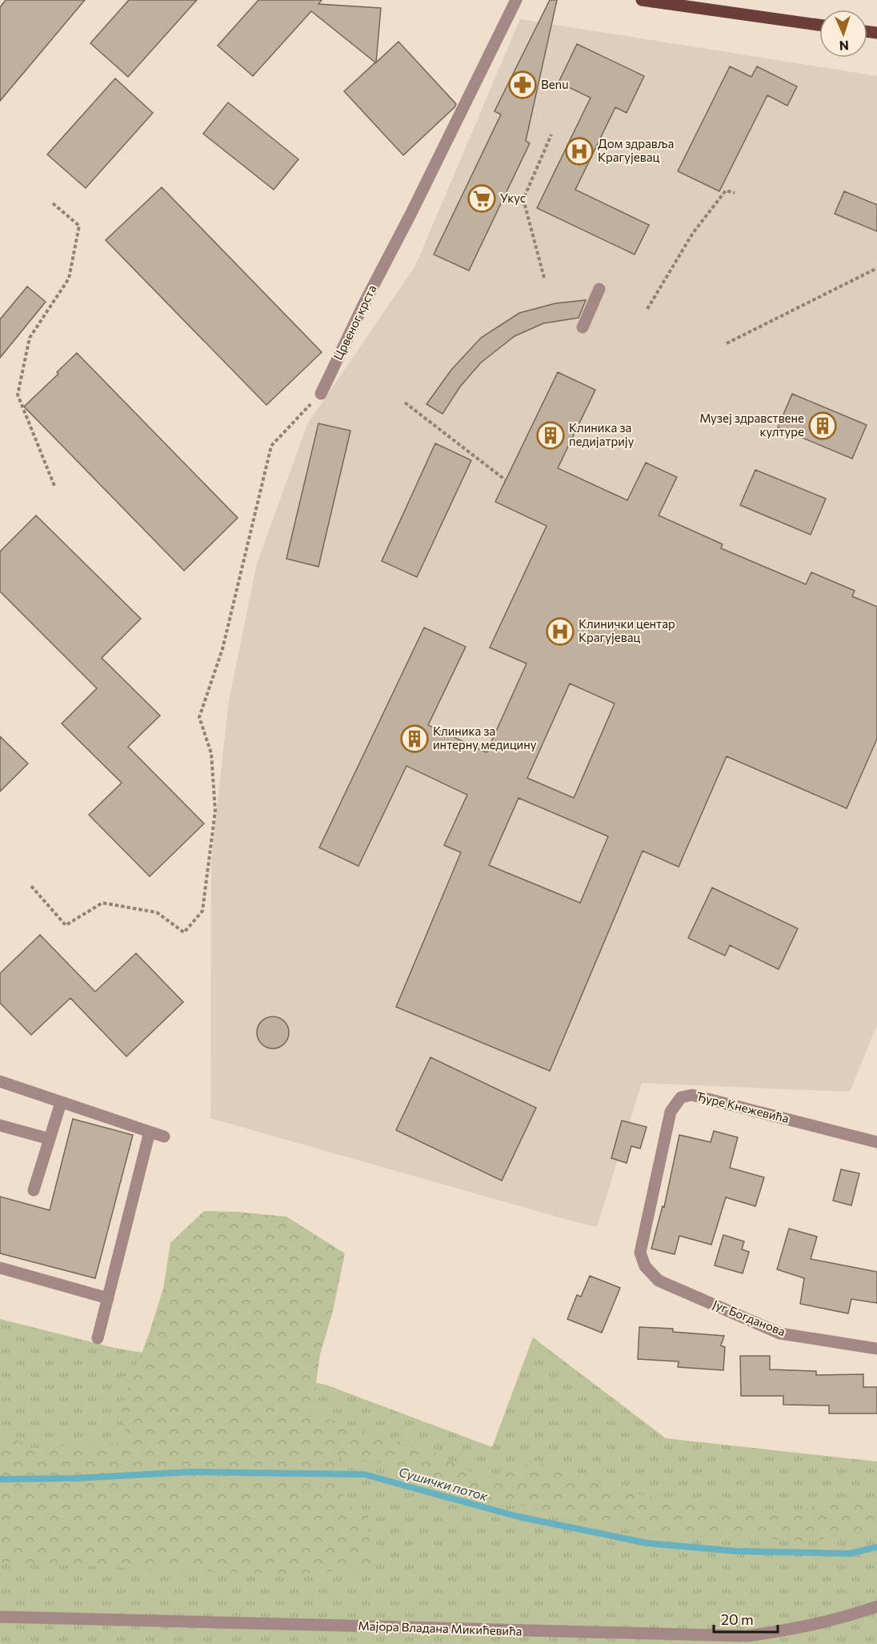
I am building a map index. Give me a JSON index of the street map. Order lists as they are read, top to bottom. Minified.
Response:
{"streets":{"street":["Црвеног крста","Ђуре Кнежевића","Југ Богданова","Мајора Владана Микићевића"]},"crossings":[["Ђуре Кнежевића","Југ Богданова"]],"water":["Сушички поток"],"places":{"pharmacy":["Benu"],"hospital":["Дом здравља Крагујевац","Клинички центар Крагујевац"],"supermarket":["Укус"],"building":["Музеј здравствене културе","Клиника за педијатрију","Клиника за интерну медицину"]},"scale_bar":"20 m","north":"bottom"}
